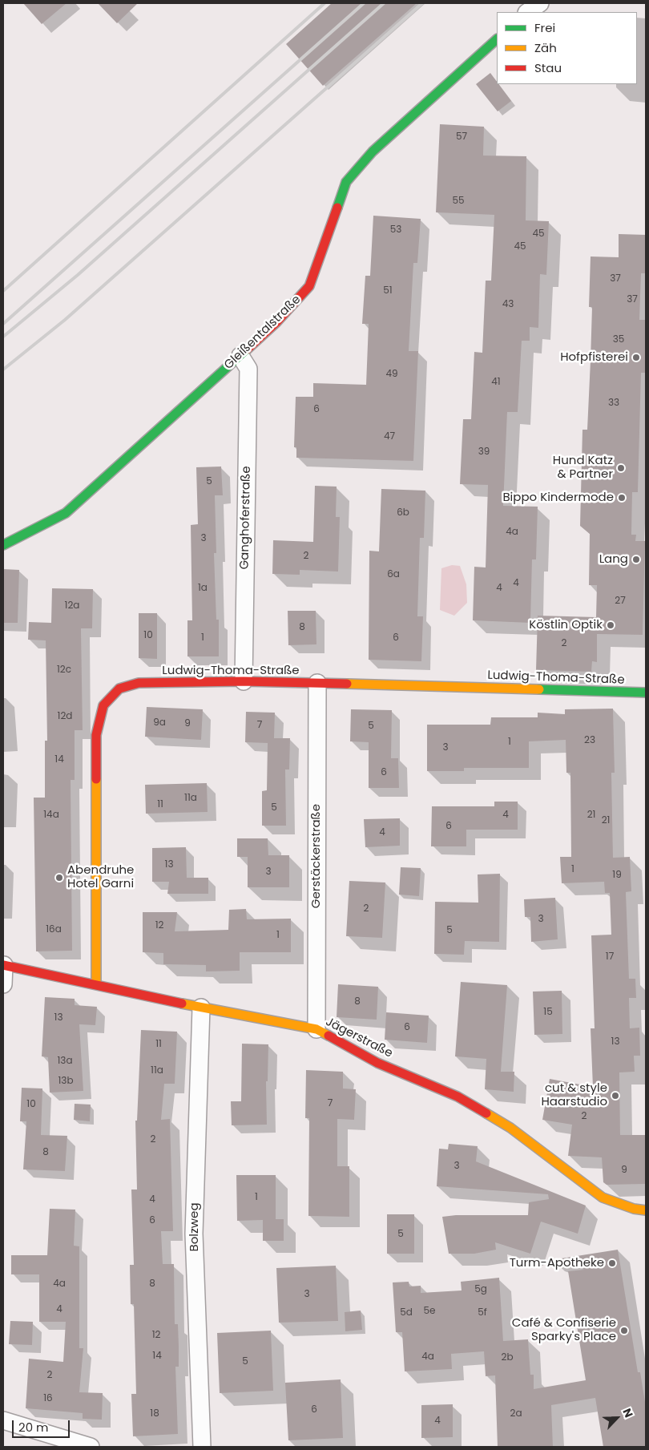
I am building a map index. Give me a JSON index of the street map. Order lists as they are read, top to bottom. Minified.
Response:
{"streets":{"street":["Gleißentalstraße","Ganghoferstraße","Ludwig-Thoma-Straße","Gerstäckerstraße","Jägerstraße","Bolzweg"]},"crossings":[["Gleißentalstraße","Ganghoferstraße"],["Ganghoferstraße","Ludwig-Thoma-Straße"],["Ludwig-Thoma-Straße","Gerstäckerstraße"],["Ludwig-Thoma-Straße","Jägerstraße"],["Gerstäckerstraße","Jägerstraße"],["Jägerstraße","Bolzweg"]],"places":["Hofpfisterei","Hund Katz & Partner","Bippo Kindermode","Lang","Köstlin Optik","Abendruhe Hotel Garni","cut & style Haarstudio","Turm-Apotheke","Café & Confiserie Sparky's Place"],"house_numbers":["57","55","53","45","45","37","51","37","43","35","49","41","33","6","47","39","5","6b","4a","3","2","6a","4","1a","4","27","12a","8","10","1","6","2","12c","12d","9a","9","7","5","23","1","3","14","6","11a","11","5","14a","4","21","21","6","4","13","1","3","19","2","3","12","16a","5","1","17","8","15","13","6","13","11","13a","11a","13b","7","10","2","2","8","3","9","1","4","6","5","4a","8","5g","3","4","5e","5d","5f","12","14","4a","2b","5","2","16","6","18","2a","4"],"legend":["Frei","Zäh","Stau"],"scale_bar":"20 m","north":"top right"}
